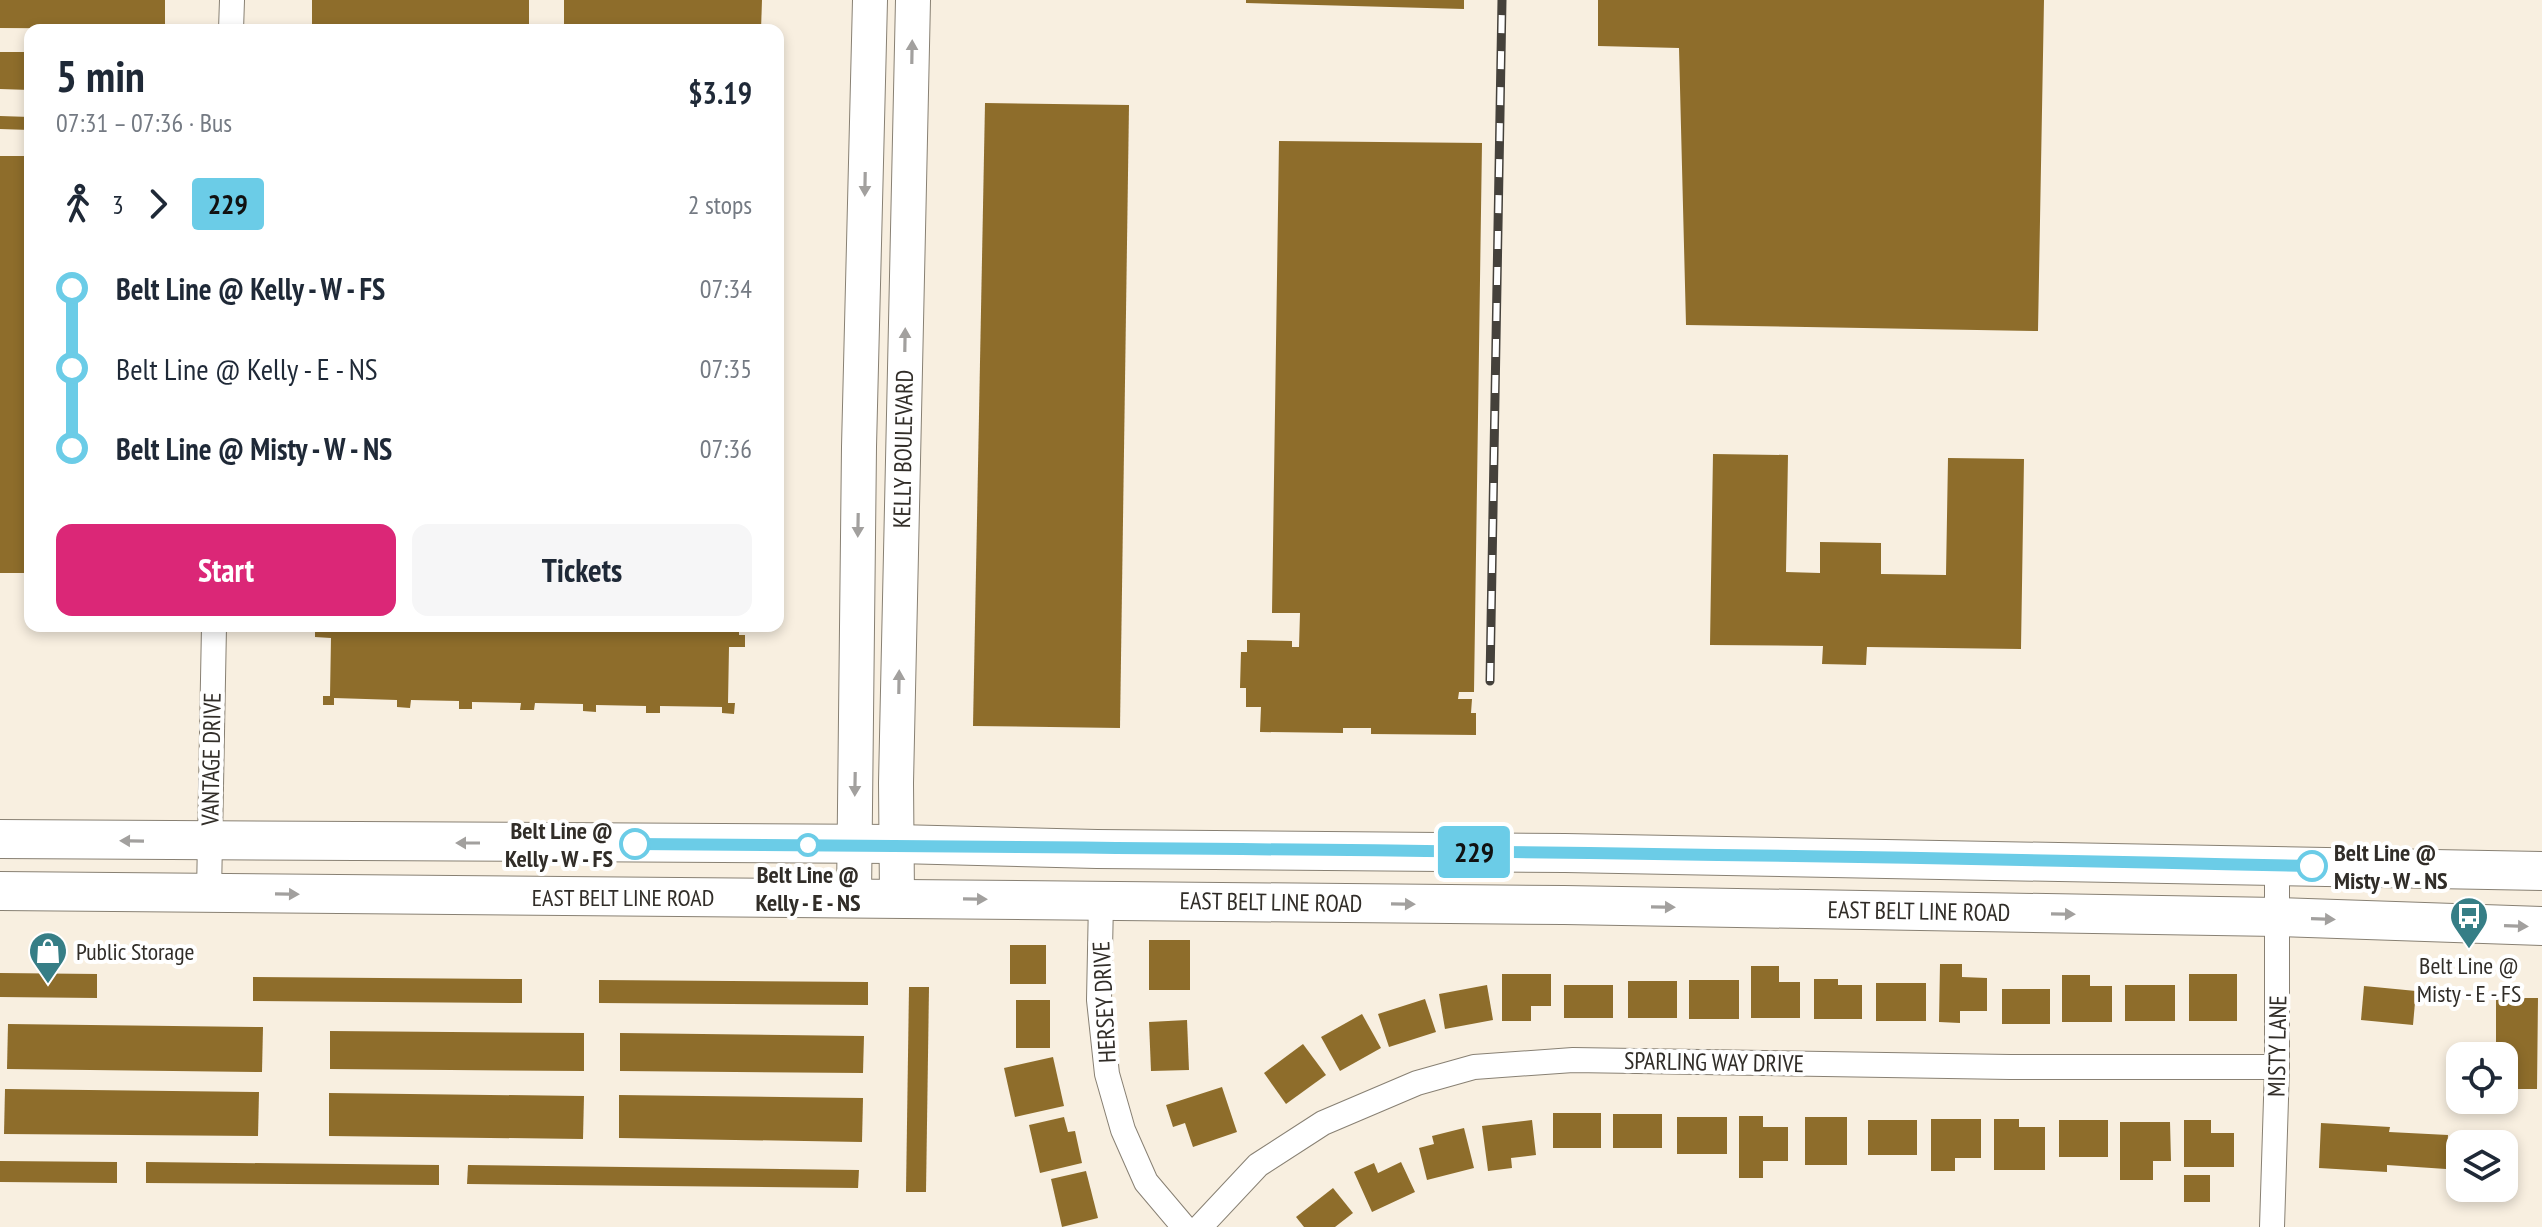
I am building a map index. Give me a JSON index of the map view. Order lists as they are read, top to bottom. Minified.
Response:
{"streets":{"main road":["EAST BELT LINE ROAD"],"street":["KELLY BOULEVARD","VANTAGE DRIVE","HERSEY DRIVE","MISTY LANE","SPARLING WAY DRIVE"]},"crossings":[["KELLY BOULEVARD","EAST BELT LINE ROAD"],["VANTAGE DRIVE","EAST BELT LINE ROAD"],["EAST BELT LINE ROAD","HERSEY DRIVE"],["EAST BELT LINE ROAD","MISTY LANE"],["MISTY LANE","SPARLING WAY DRIVE"]],"places":{"other":["Belt Line @ Kelly - W - FS","Belt Line @ Kelly - E - NS","Belt Line @ Misty - W - NS"],"bus stop":["Belt Line @ Misty - E - FS"],"shop":["Public Storage"]},"lines":["bus line 229"],"page":{"on_map":"229","heading":["5 min","07:31 – 07:36 · Bus","$3.19"],"legs":["3","229","2 stops"],"list":[{"name":"Belt Line @ Kelly - W - FS","value":"07:34"},{"name":"Belt Line @ Kelly - E - NS","value":"07:35"},{"name":"Belt Line @ Misty - W - NS","value":"07:36"}],"buttons":["Start","Tickets"]}}
